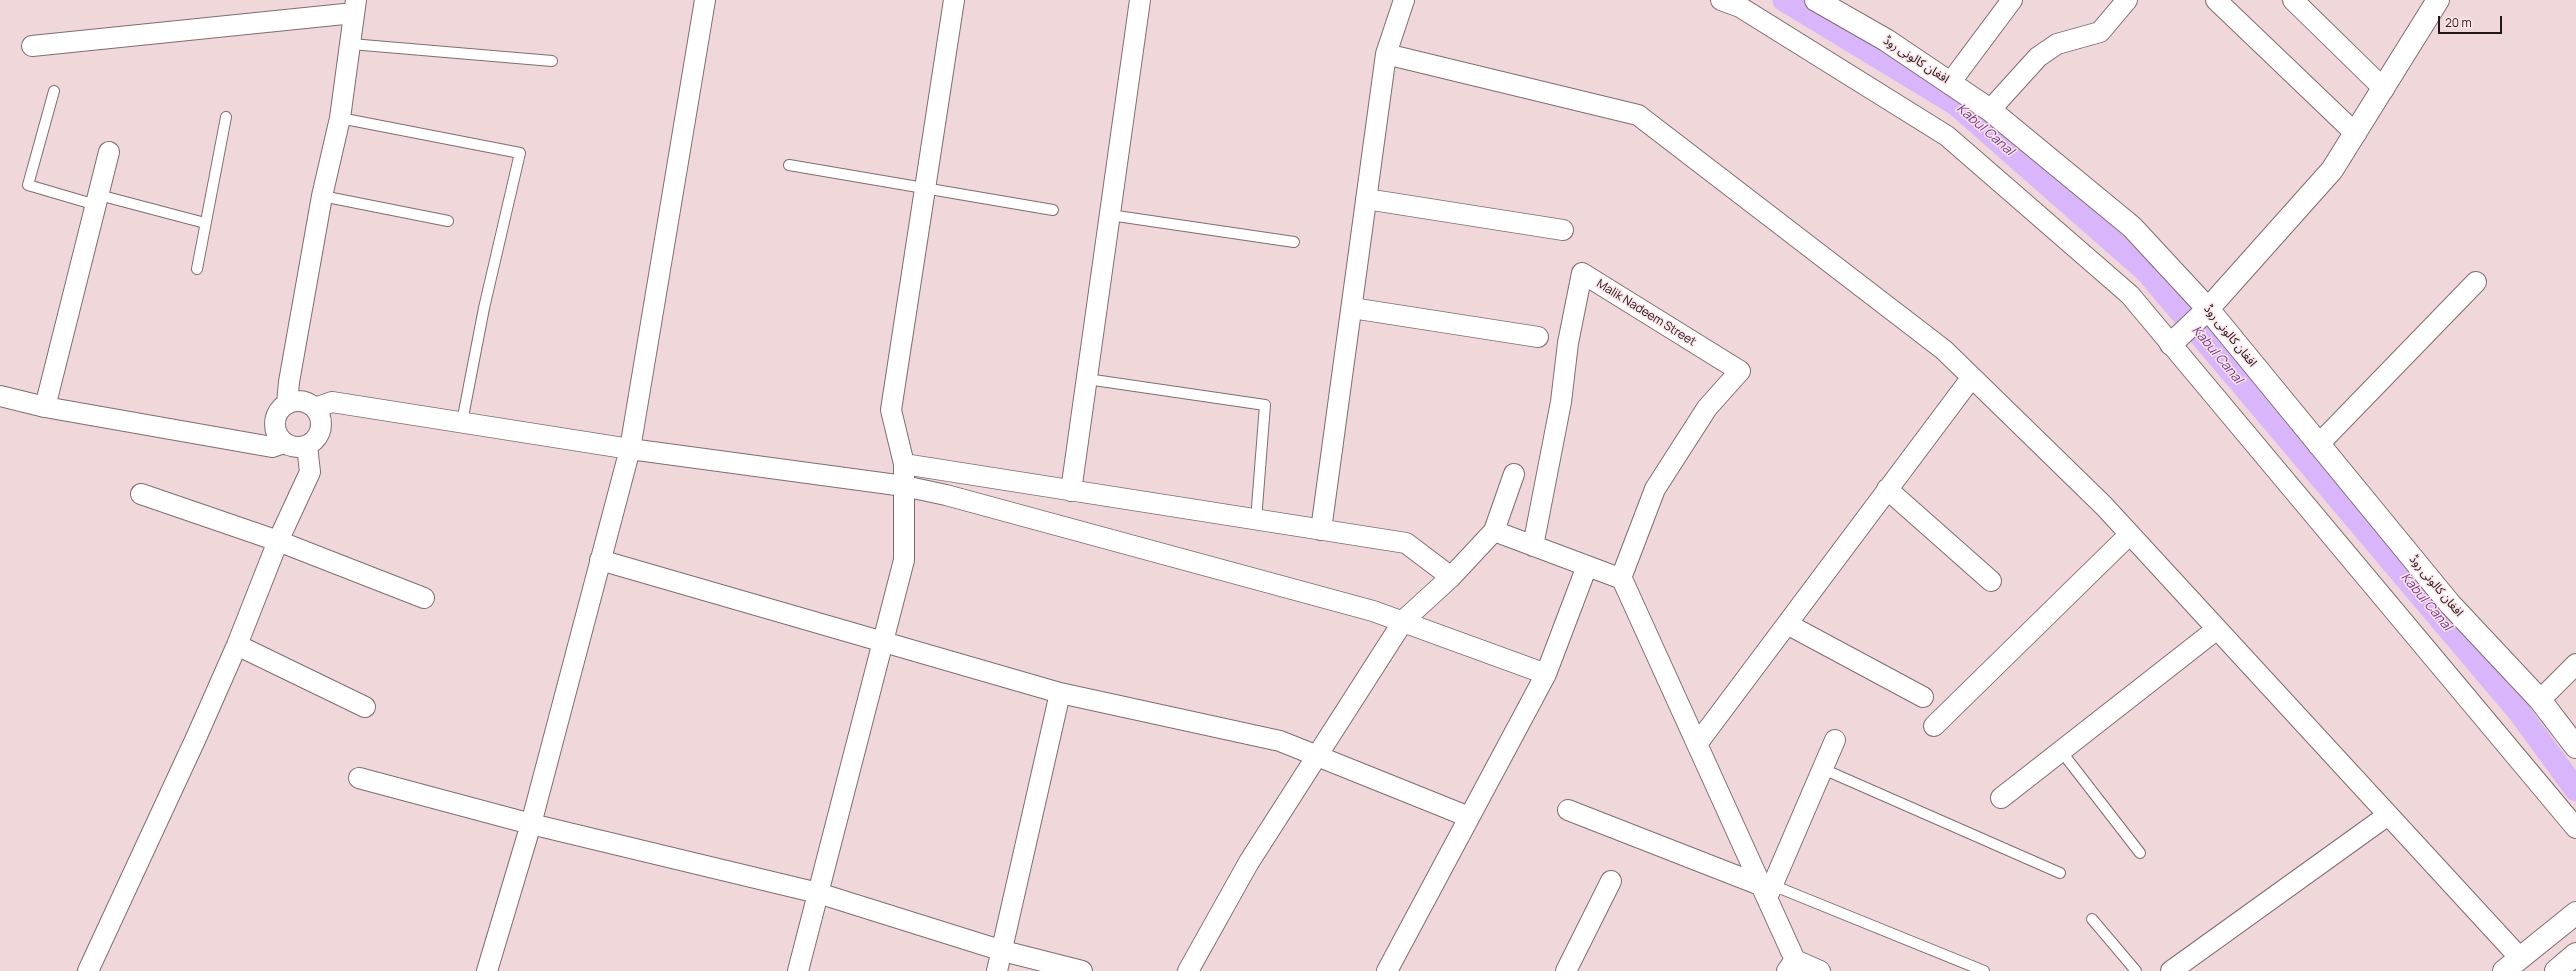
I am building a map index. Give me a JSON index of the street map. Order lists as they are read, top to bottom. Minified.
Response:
{"streets":{"main road":["افغان کالونی روڈ"],"street":["Malik Nadeem Street"]},"water":["Kabul Canal"],"scale_bar":"20 m"}
